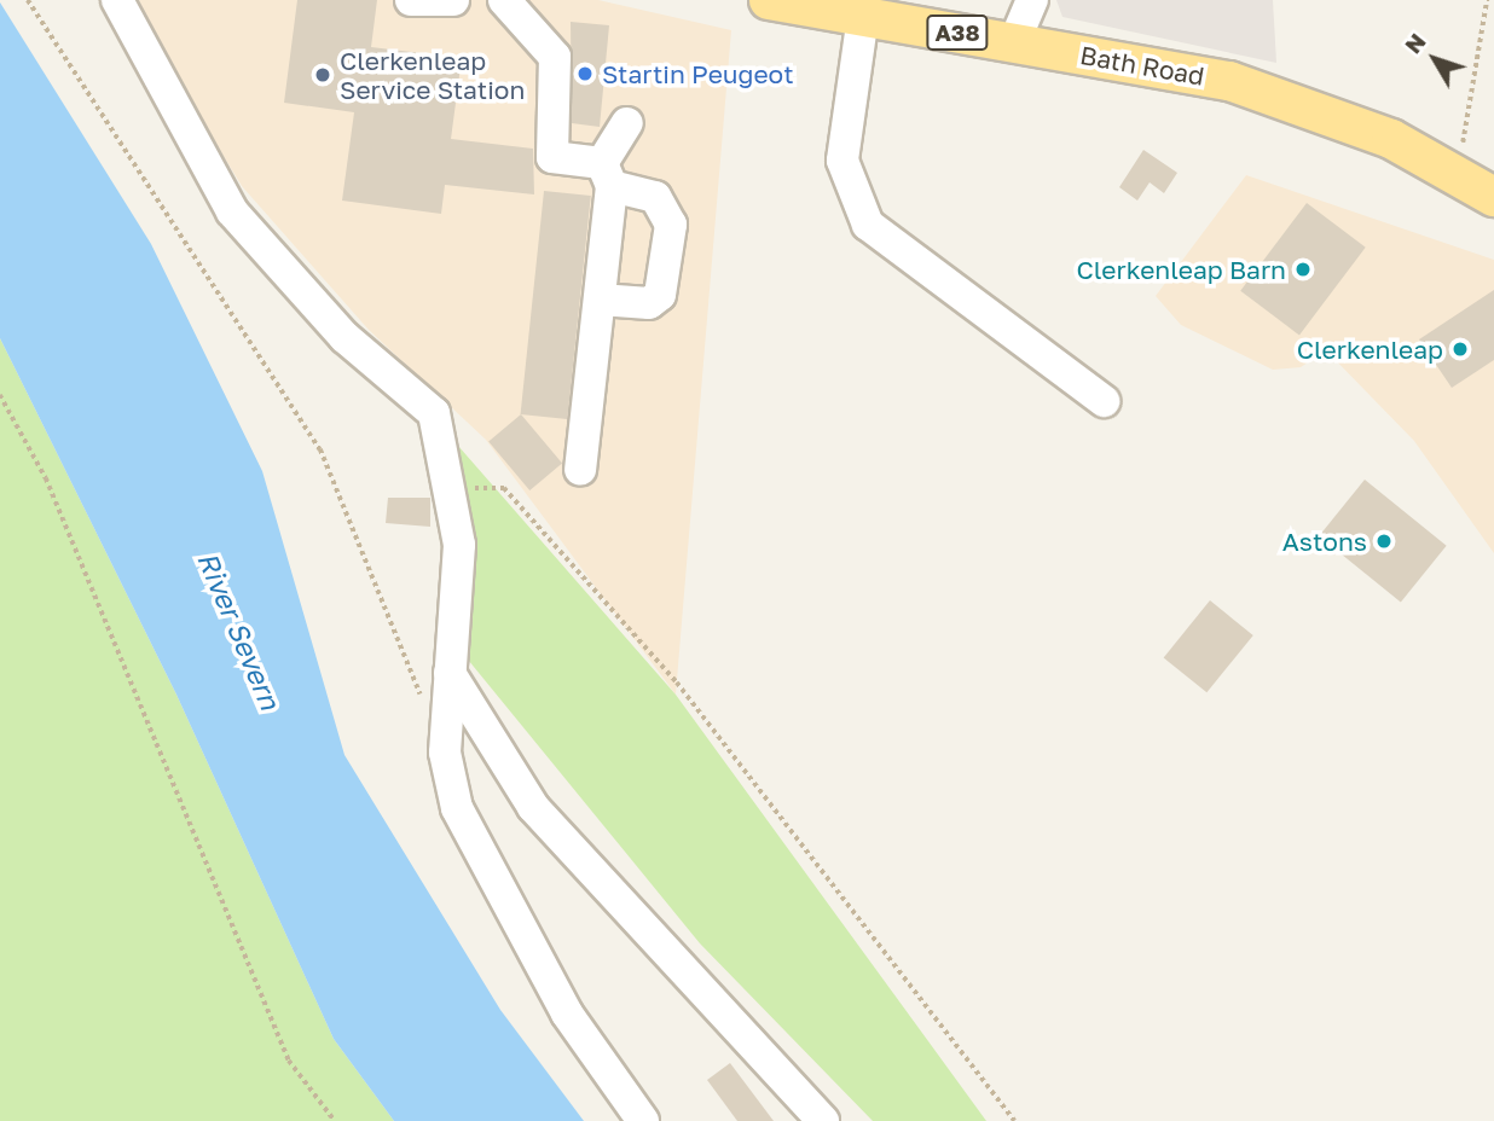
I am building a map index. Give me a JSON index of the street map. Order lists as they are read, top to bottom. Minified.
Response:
{"streets":{"main road":["A38","Bath Road"]},"water":["River Severn"],"places":["Startin Peugeot","Clerkenleap Service Station","Clerkenleap Barn","Clerkenleap","Astons"],"north":"top left"}
